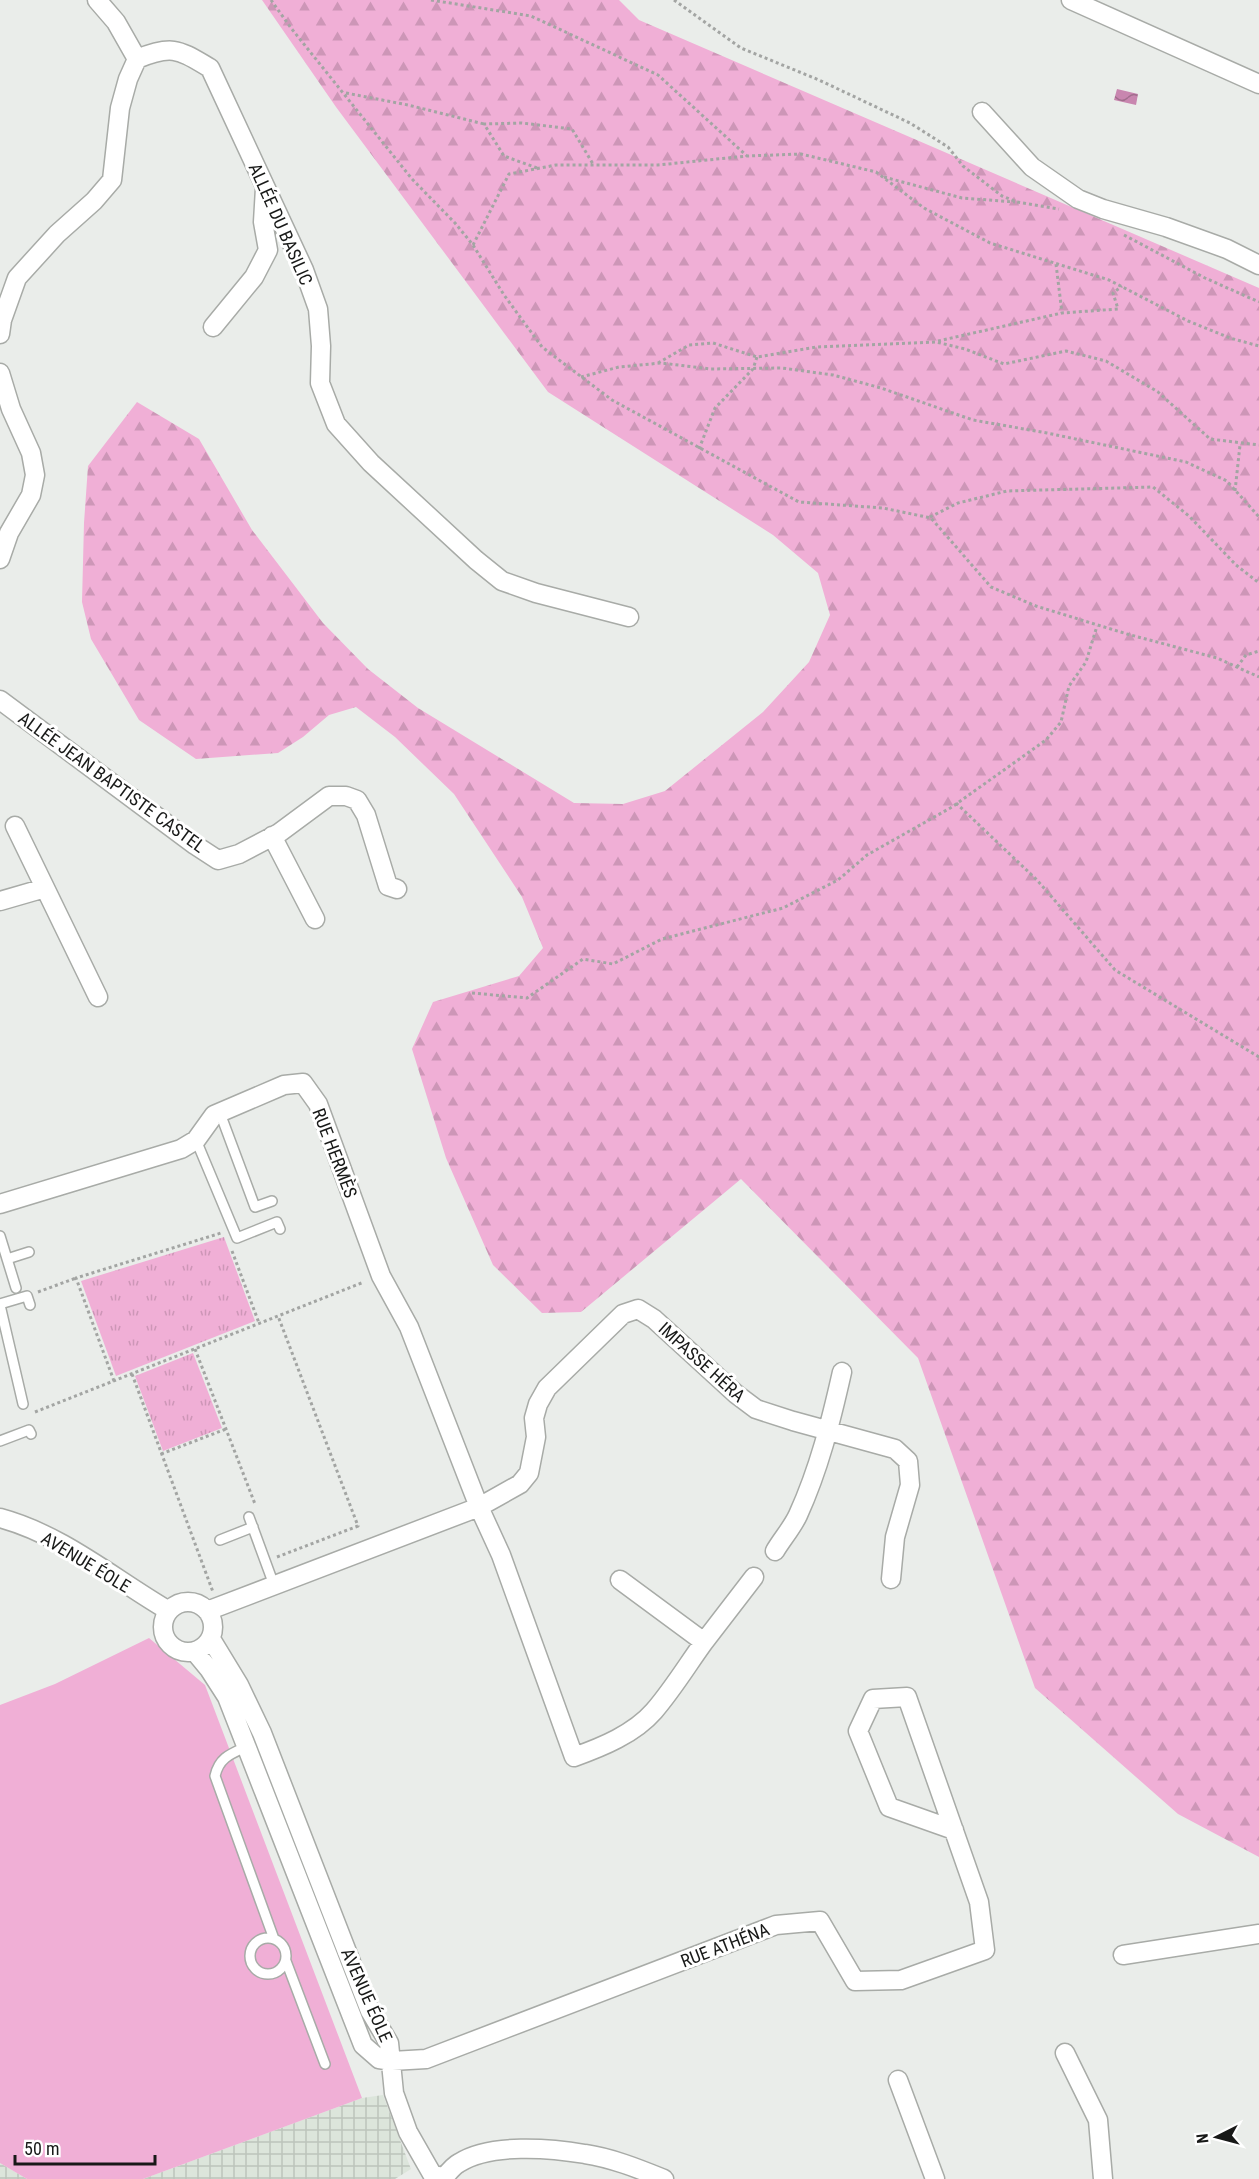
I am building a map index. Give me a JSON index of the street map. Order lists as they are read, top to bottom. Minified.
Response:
{"streets":{"street":["ALLÉE DU BASILIC","ALLÉE JEAN BAPTISTE CASTEL","RUE HERMÈS","IMPASSE HÉRA","AVENUE ÉOLE","RUE ATHÉNA"]},"crossings":[["IMPASSE HÉRA","AVENUE ÉOLE"],["AVENUE ÉOLE","RUE ATHÉNA"]],"scale_bar":"50 m","north":"left"}
